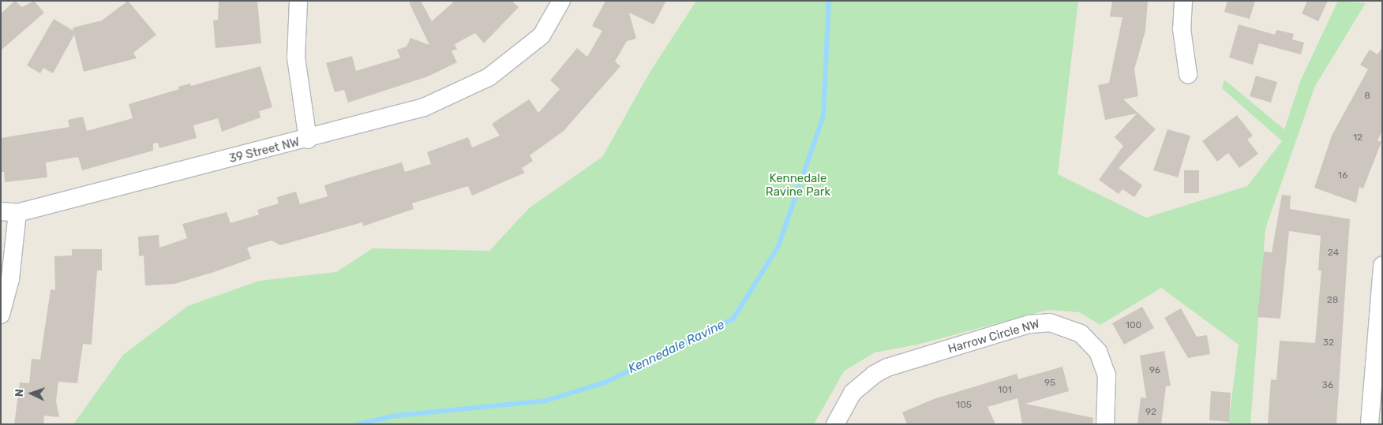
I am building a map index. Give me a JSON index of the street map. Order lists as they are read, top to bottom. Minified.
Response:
{"streets":{"street":["39 Street NW","Harrow Circle NW"]},"water":["Kennedale Ravine"],"parks":["Kennedale Ravine Park"],"house_numbers":["8","12","16","24","28","100","32","96","95","36","101","105","92"],"north":"left"}
